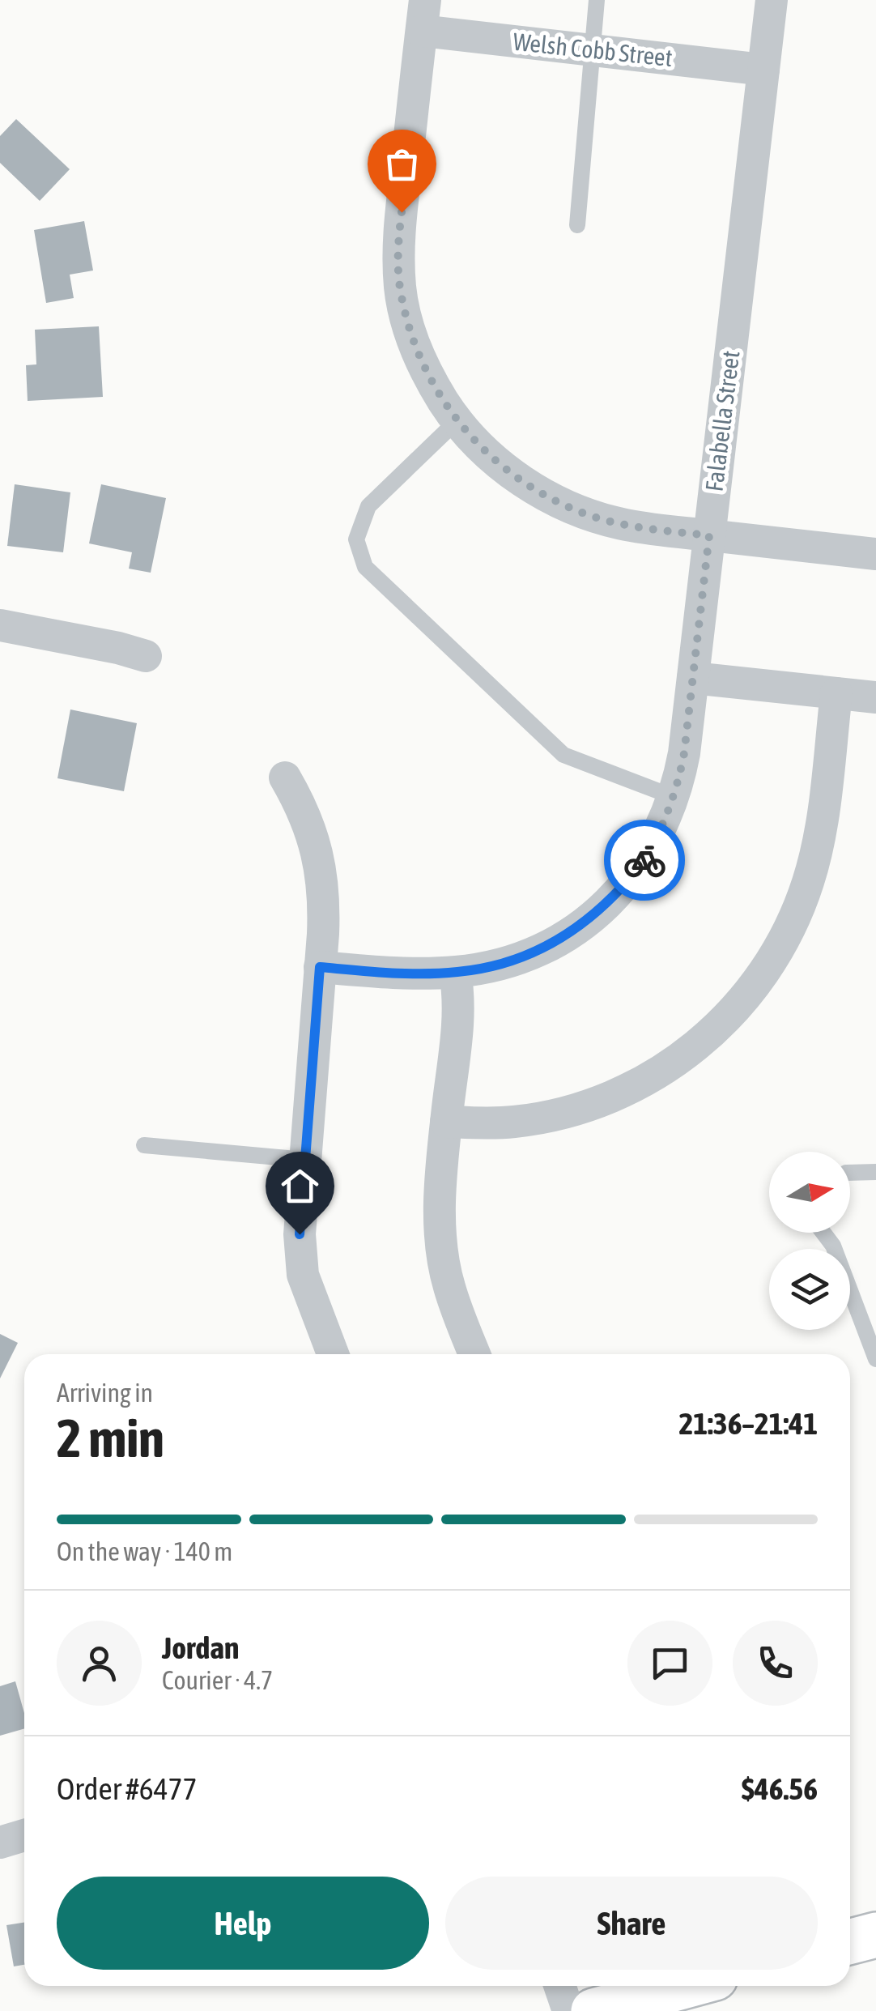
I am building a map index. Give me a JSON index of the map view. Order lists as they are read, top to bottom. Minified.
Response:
{"streets":{"street":["Welsh Cobb Street","Falabella Street"]},"crossings":[["Welsh Cobb Street","Falabella Street"]],"north":"right","page":{"heading":["2 min","Arriving in","21:36–21:41"],"panel":["Jordan","Courier · 4.7","Order #6477","$46.56"],"bar":"On the way · 140 m","buttons":["Help","Share"]}}
